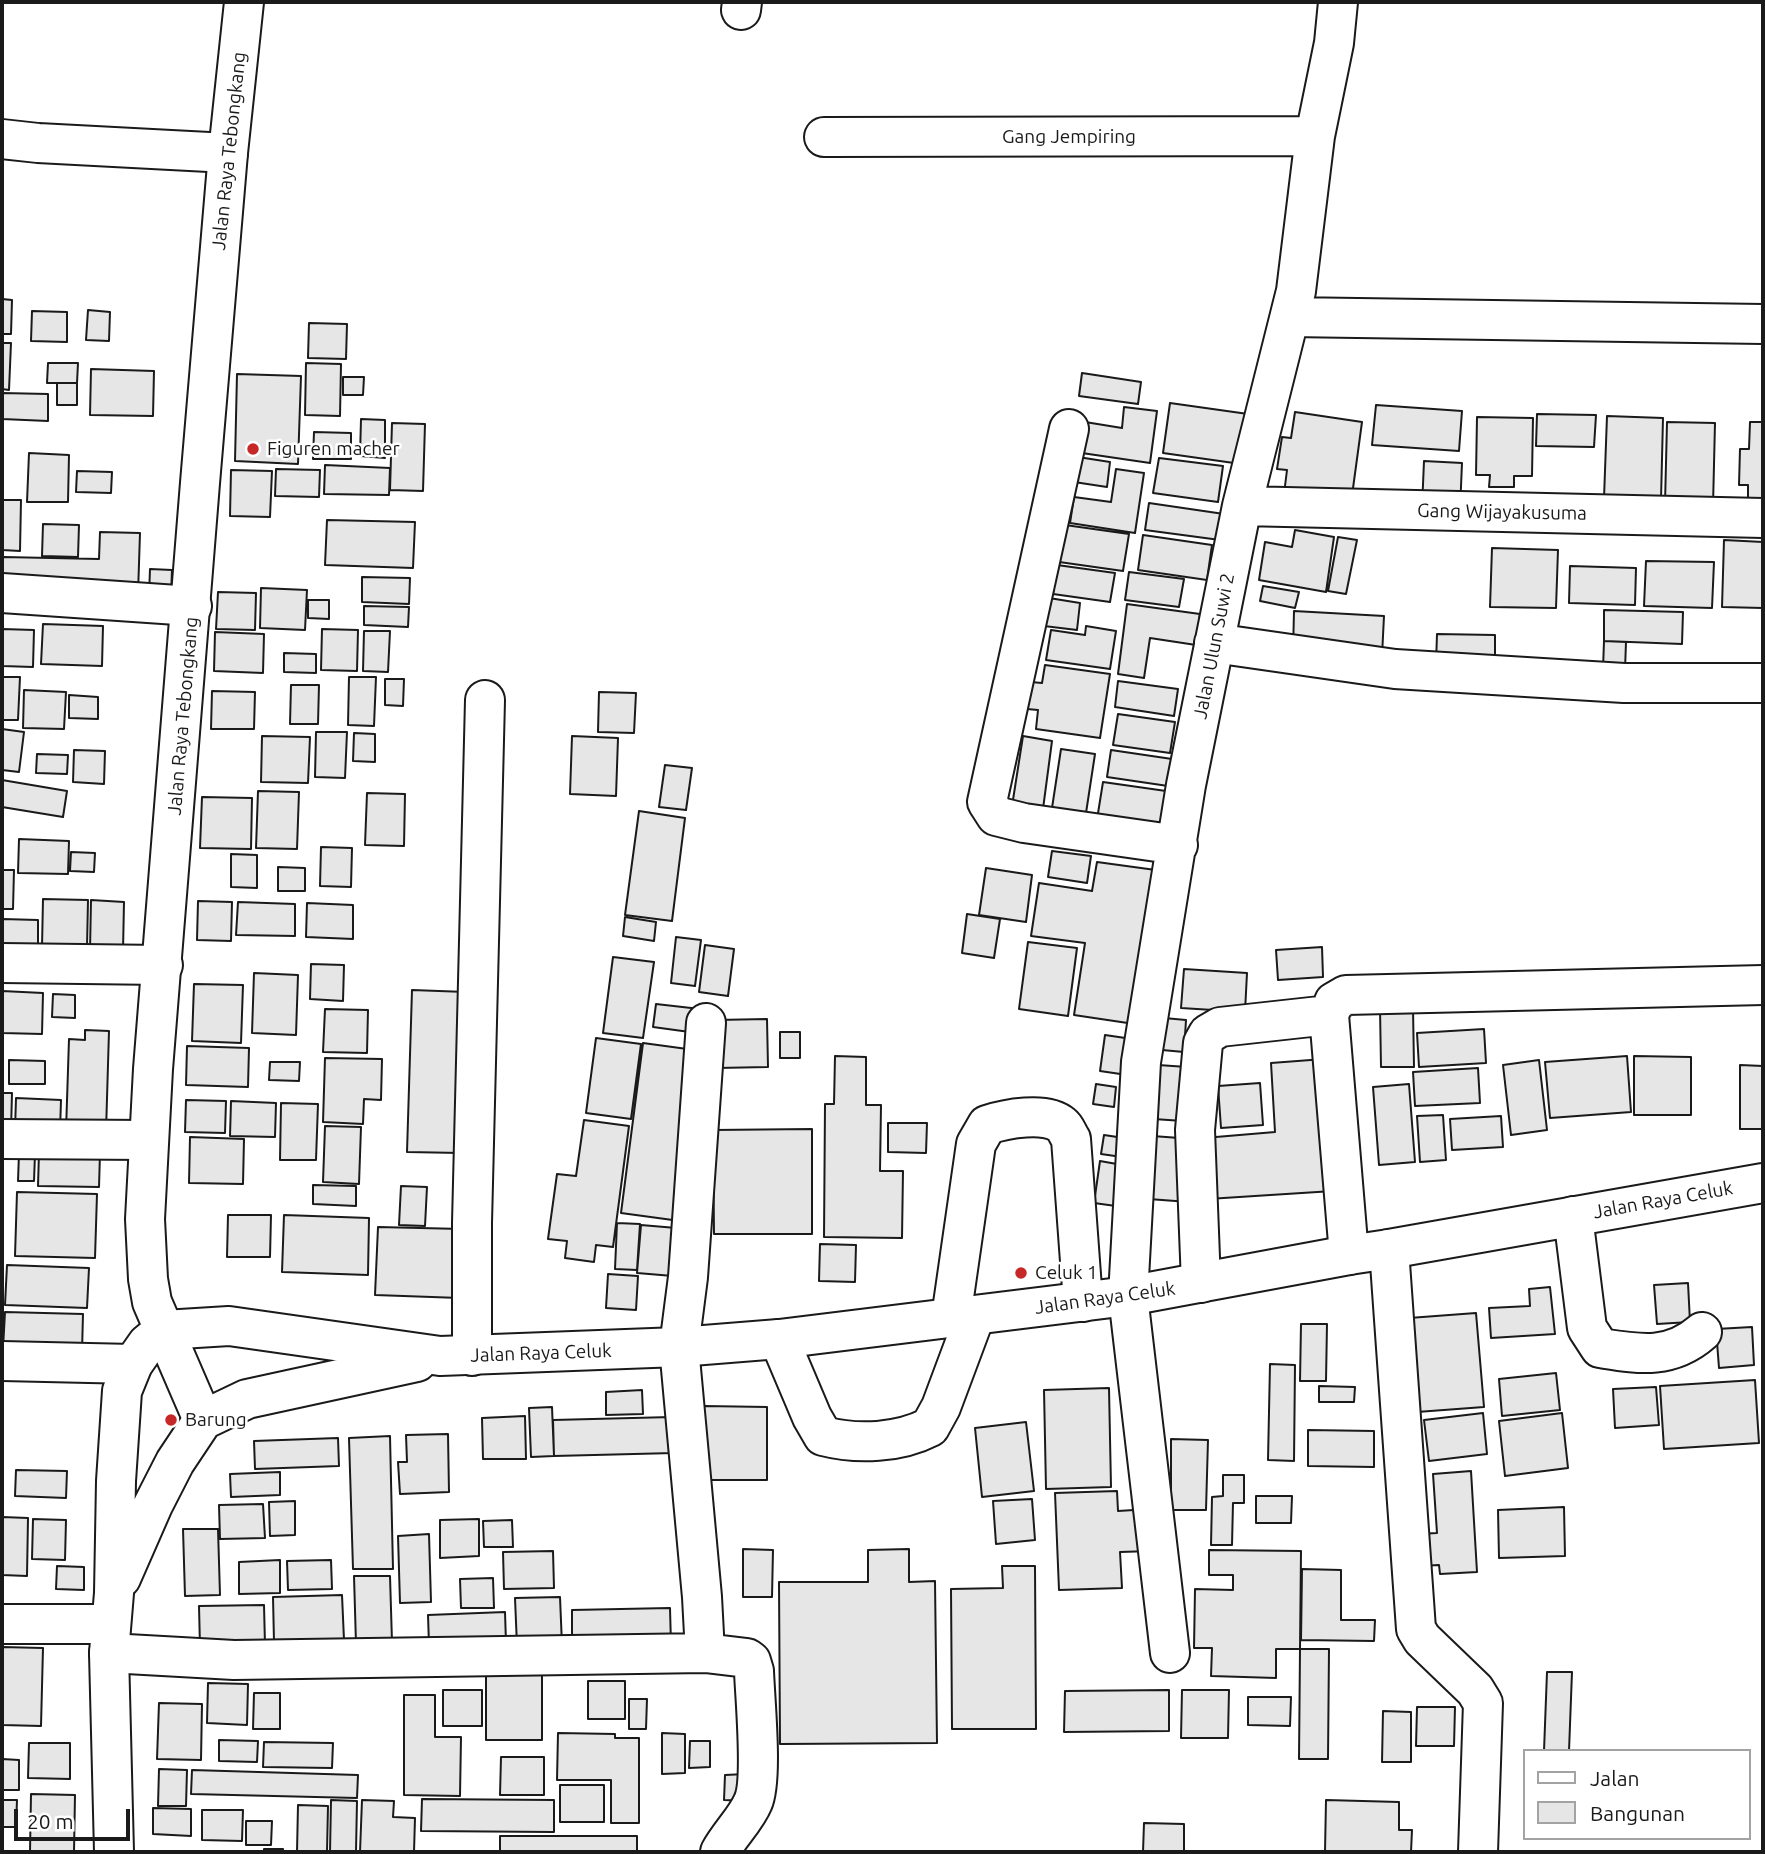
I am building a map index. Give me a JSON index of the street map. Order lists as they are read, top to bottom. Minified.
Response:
{"streets":{"main road":["Gang Jempiring","Jalan Raya Tebongkang","Gang Wijayakusuma","Jalan Ulun Suwi 2","Jalan Raya Celuk"]},"crossings":[["Gang Jempiring","Jalan Ulun Suwi 2"],["Jalan Raya Tebongkang","Jalan Raya Celuk"],["Gang Wijayakusuma","Jalan Ulun Suwi 2"],["Jalan Ulun Suwi 2","Jalan Raya Celuk"]],"places":["Figuren macher","Celuk 1","Barung"],"legend":["Jalan","Bangunan"],"scale_bar":"20 m"}
